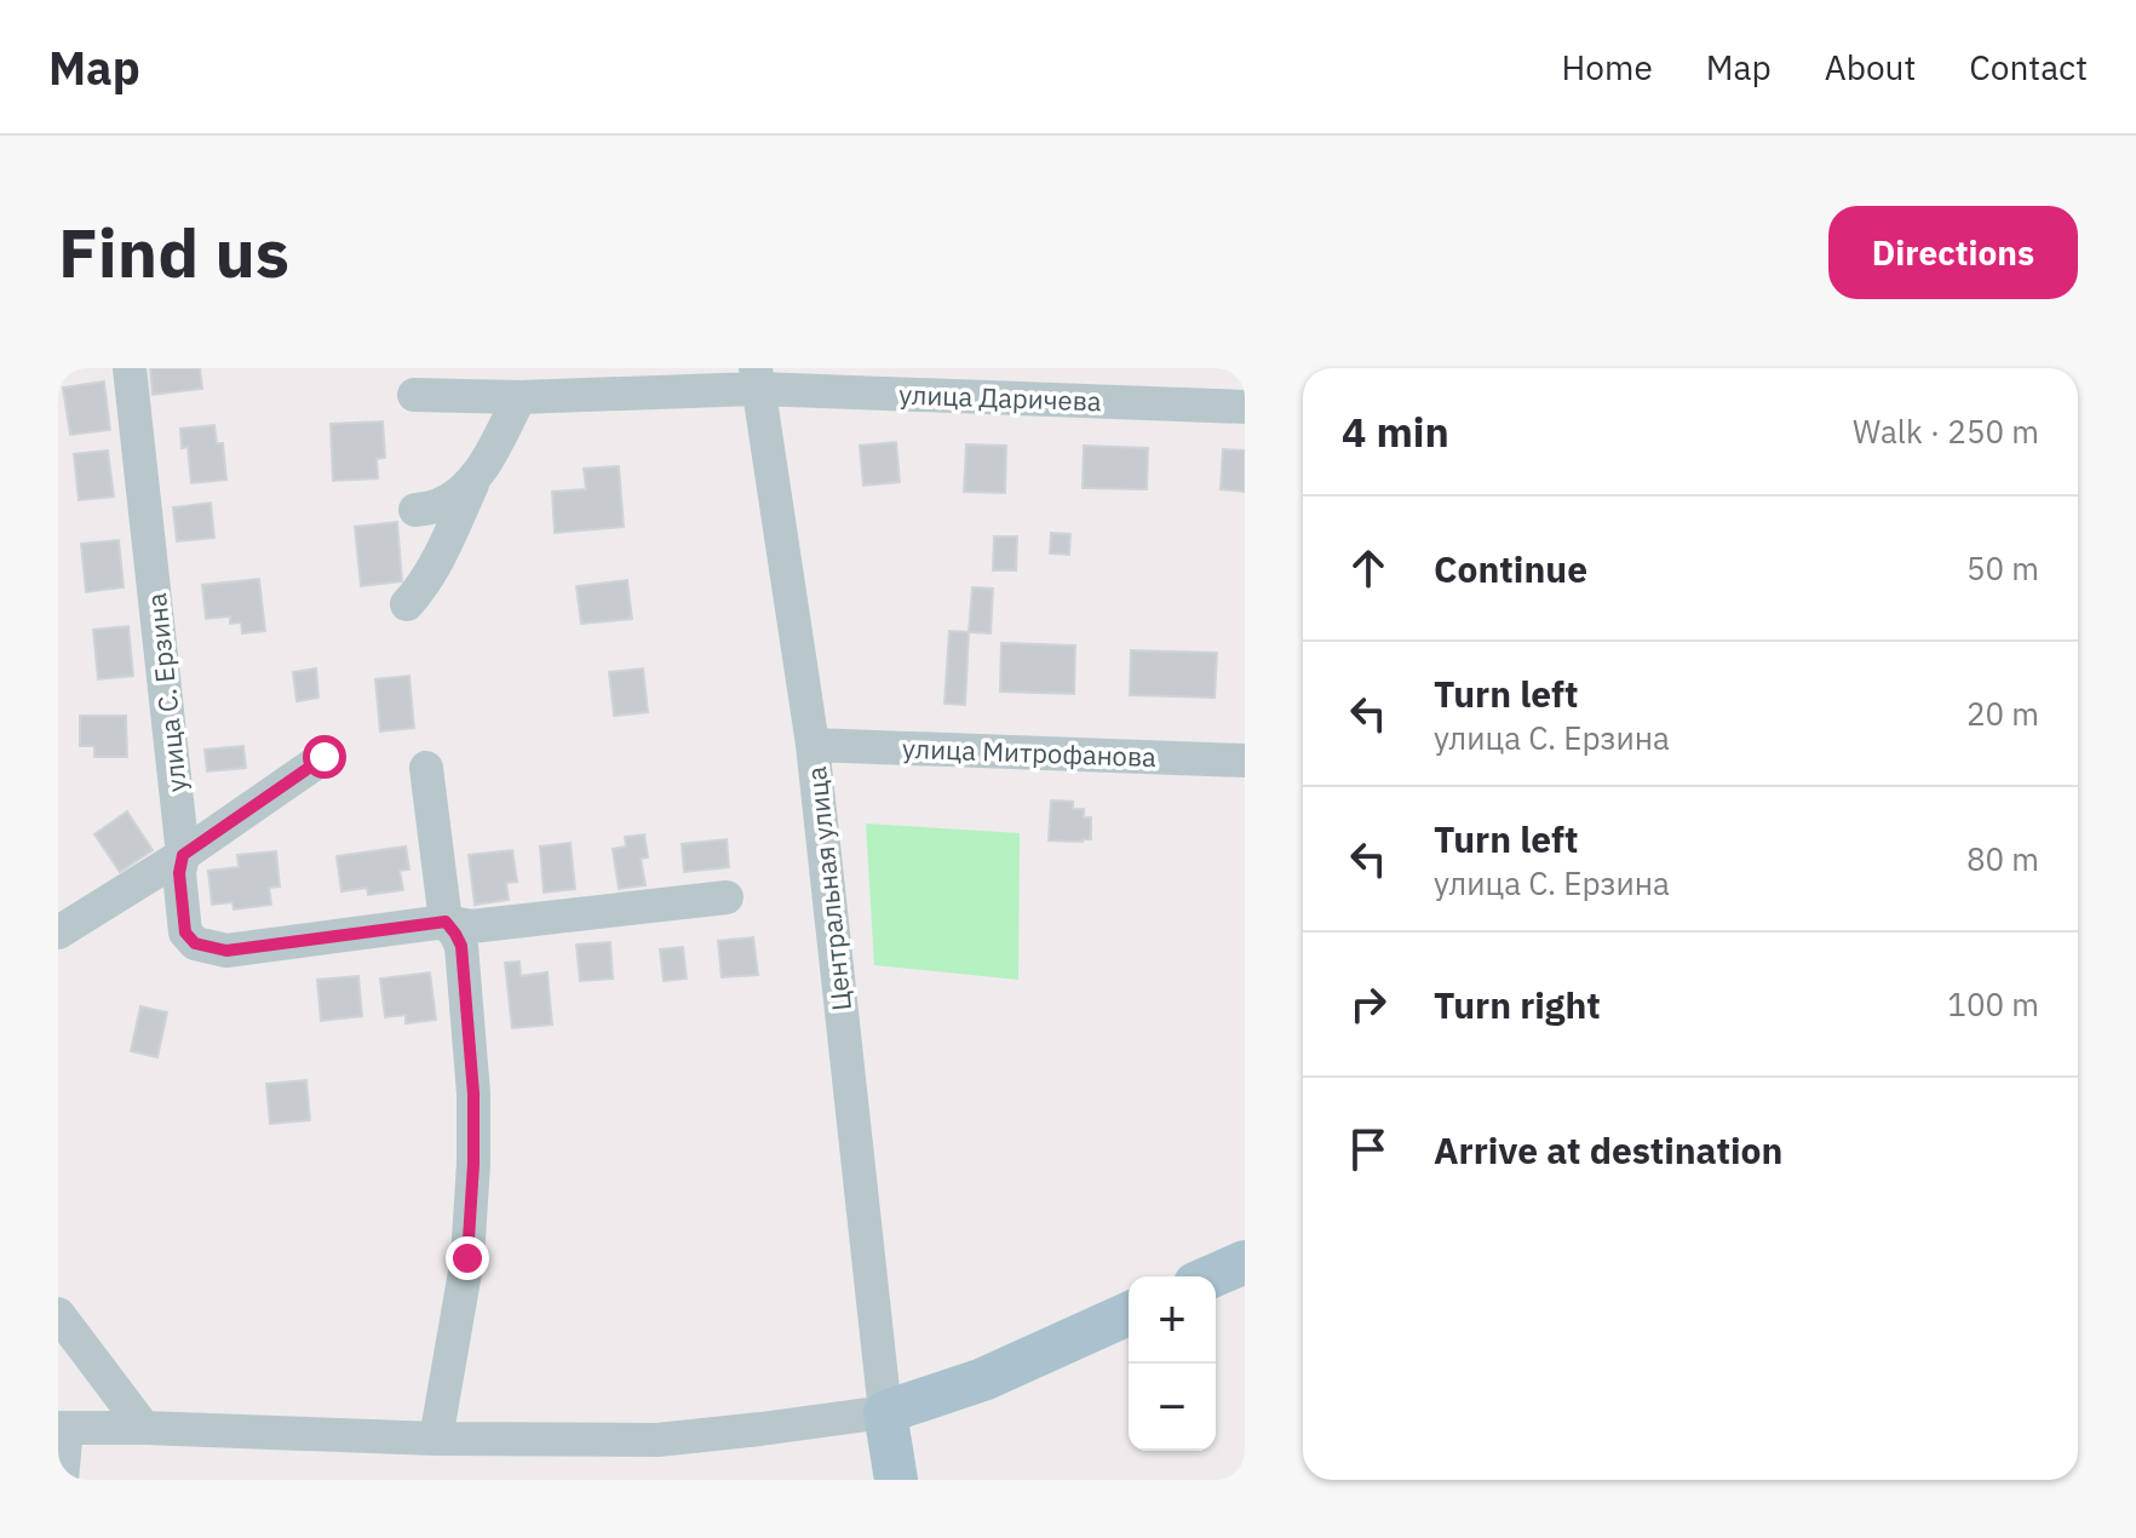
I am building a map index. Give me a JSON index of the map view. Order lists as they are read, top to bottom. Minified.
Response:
{"streets":{"street":["улица Даричева","улица С. Ерзина","улица Митрофанова","Центральная улица"]},"crossings":[["улица Даричева","Центральная улица"],["улица Митрофанова","Центральная улица"]],"page":{"header":"Map","nav":["Home","Map","About","Contact"],"buttons":"Directions","title":"Find us","heading":["4 min","Walk · 250 m"],"list":[["Continue","50 m"],["Turn left","улица С. Ерзина","20 m"],["Turn left","улица С. Ерзина","80 m"],["Turn right","100 m"],"Arrive at destination"],"map_buttons":["+","−"]}}
